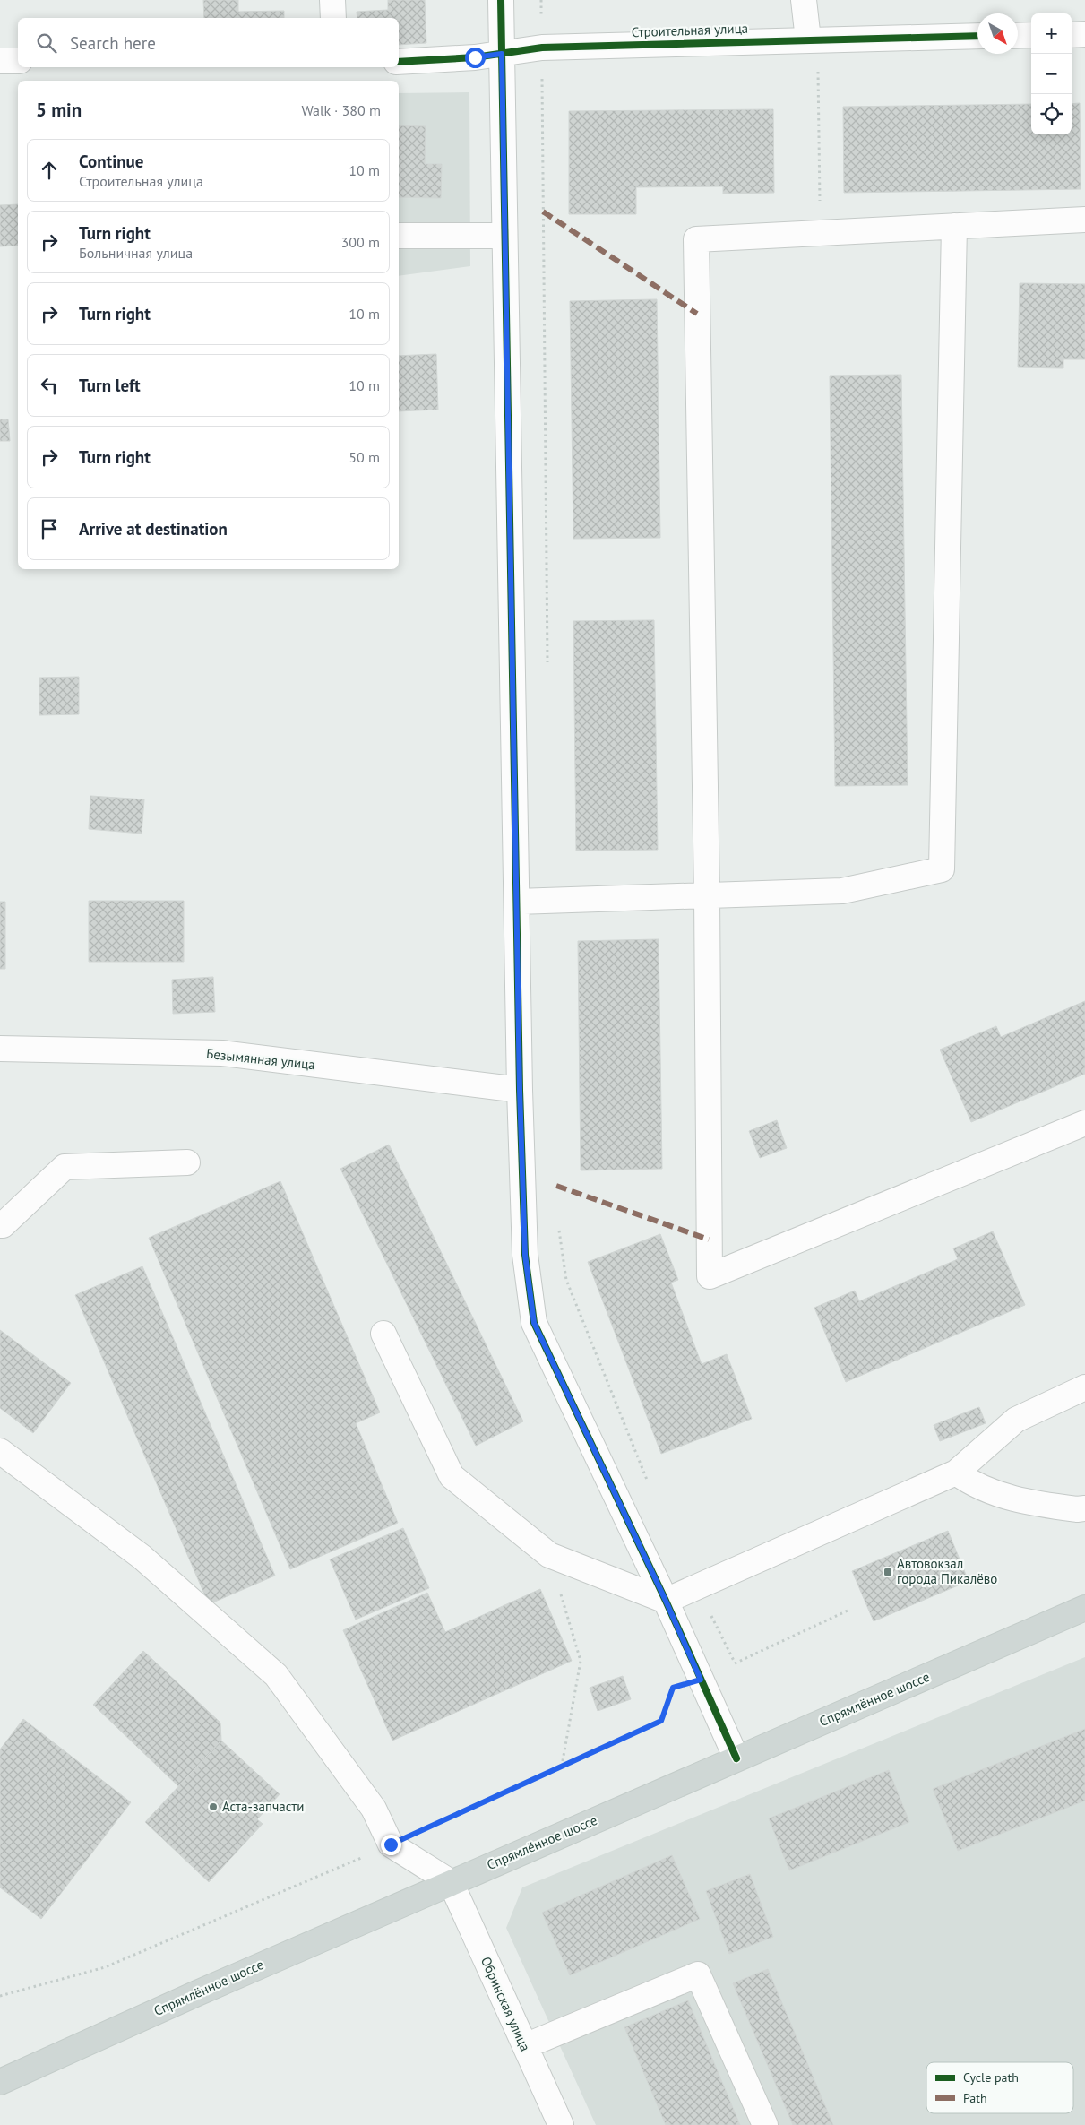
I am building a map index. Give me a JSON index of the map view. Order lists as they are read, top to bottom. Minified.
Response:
{"streets":{"main road":["Спрямлённое шоссе"],"street":["Строительная улица","Безымянная улица","Обринская улица"]},"crossings":[["Спрямлённое шоссе","Обринская улица"]],"places":{"transit":["Автовокзал города Пикалёво"],"other":["Аста-запчасти"]},"legend":["Cycle path","Path"],"north":"bottom right","page":{"map_buttons":["+","−"],"search":"Search here","heading":["5 min","Walk · 380 m"],"list":[["Continue","Строительная улица","10 m"],["Turn right","Больничная улица","300 m"],["Turn right","10 m"],["Turn left","10 m"],["Turn right","50 m"],"Arrive at destination"]}}
